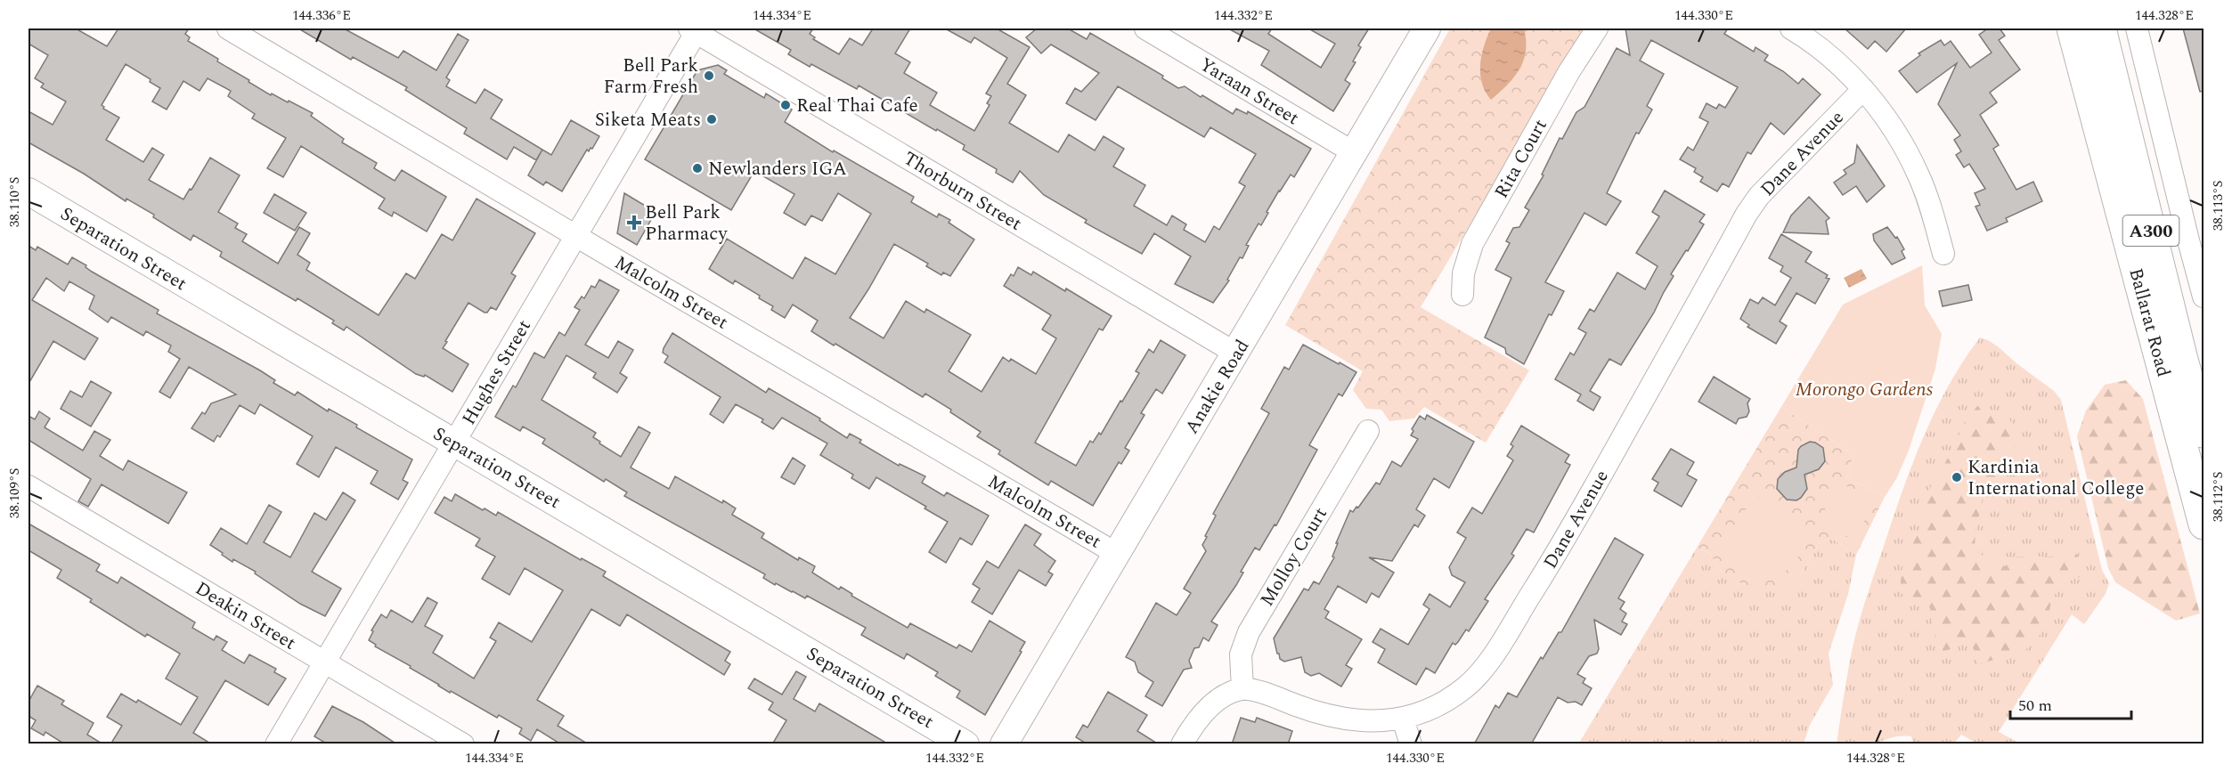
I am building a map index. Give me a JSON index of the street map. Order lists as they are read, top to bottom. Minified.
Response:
{"streets":{"highway":["A300","Ballarat Road"],"main road":["Separation Street","Anakie Road"],"street":["Yaraan Street","Dane Avenue","Rita Court","Thorburn Street","Malcolm Street","Hughes Street","Molloy Court","Deakin Street"]},"crossings":[["Yaraan Street","Anakie Road"],["Dane Avenue","Molloy Court"],["Thorburn Street","Hughes Street"],["Thorburn Street","Anakie Road"],["Separation Street","Hughes Street"],["Malcolm Street","Hughes Street"],["Malcolm Street","Anakie Road"],["Hughes Street","Deakin Street"]],"parks":["Morongo Gardens"],"places":{"other":["Bell Park Farm Fresh","Real Thai Cafe","Siketa Meats","Newlanders IGA","Kardinia International College"],"health":["Bell Park Pharmacy"]},"scale_bar":"50 m","coordinates":["144.336°E","144.334°E","144.332°E","144.330°E","144.328°E","38.110°S","38.113°S","38.109°S","38.112°S"]}
